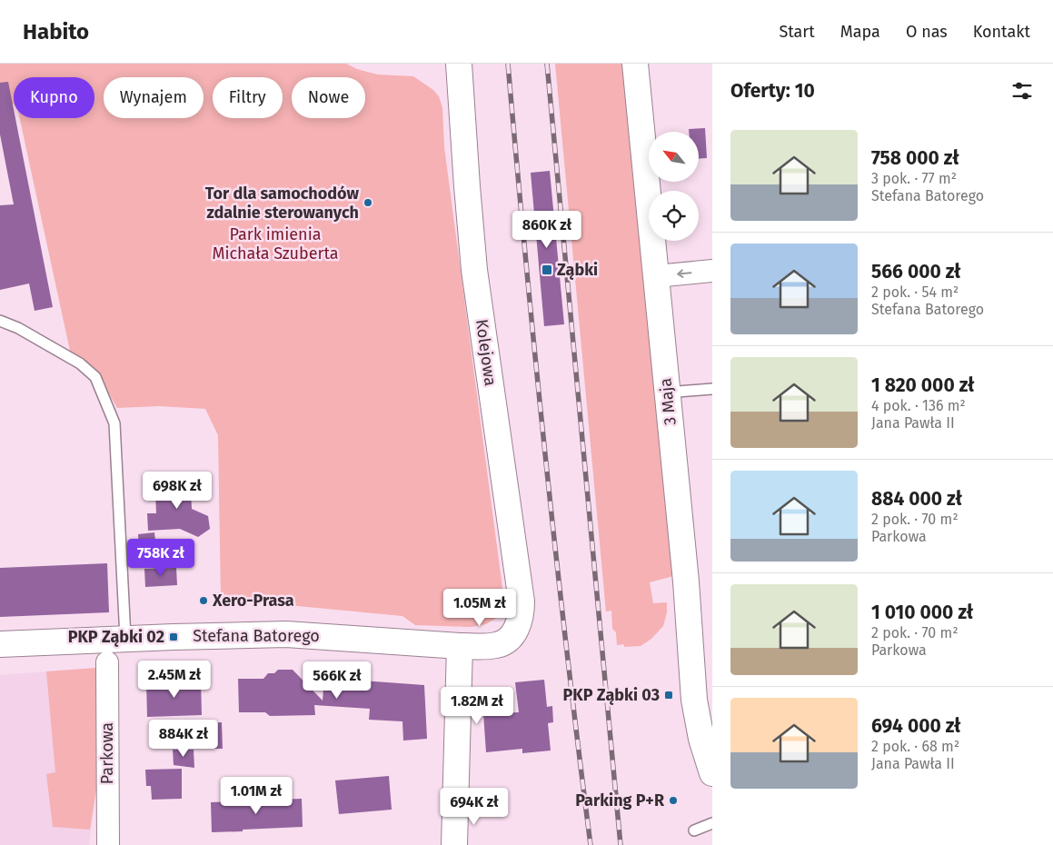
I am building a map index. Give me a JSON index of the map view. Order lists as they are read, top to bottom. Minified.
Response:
{"streets":{"street":["Kolejowa","3 Maja","Stefana Batorego","Parkowa"]},"crossings":[["Kolejowa","Stefana Batorego"]],"parks":["Park imienia Michała Szuberta"],"places":{"other":["Tor dla samochodów zdalnie sterowanych","Xero-Prasa","Parking P+R"],"transit":["Ząbki","PKP Ząbki 02","PKP Ząbki 03"]},"north":"top left","page":{"header":"Habito","nav":["Start","Mapa","O nas","Kontakt"],"heading":"Oferty: 10","chip":["Kupno","Wynajem","Filtry","Nowe"],"list":[{"name":"758 000 zł","note":"3 pok. · 77 m² · Stefana Batorego"},{"name":"566 000 zł","note":"2 pok. · 54 m² · Stefana Batorego"},{"name":"1 820 000 zł","note":"4 pok. · 136 m² · Jana Pawła II"},{"name":"884 000 zł","note":"2 pok. · 70 m² · Parkowa"},{"name":"1 010 000 zł","note":"2 pok. · 70 m² · Parkowa"},{"name":"694 000 zł","note":"2 pok. · 68 m² · Jana Pawła II"}],"price":["860K zł","698K zł","758K zł","1.05M zł","2.45M zł","566K zł","1.82M zł","884K zł","1.01M zł","694K zł"]}}
